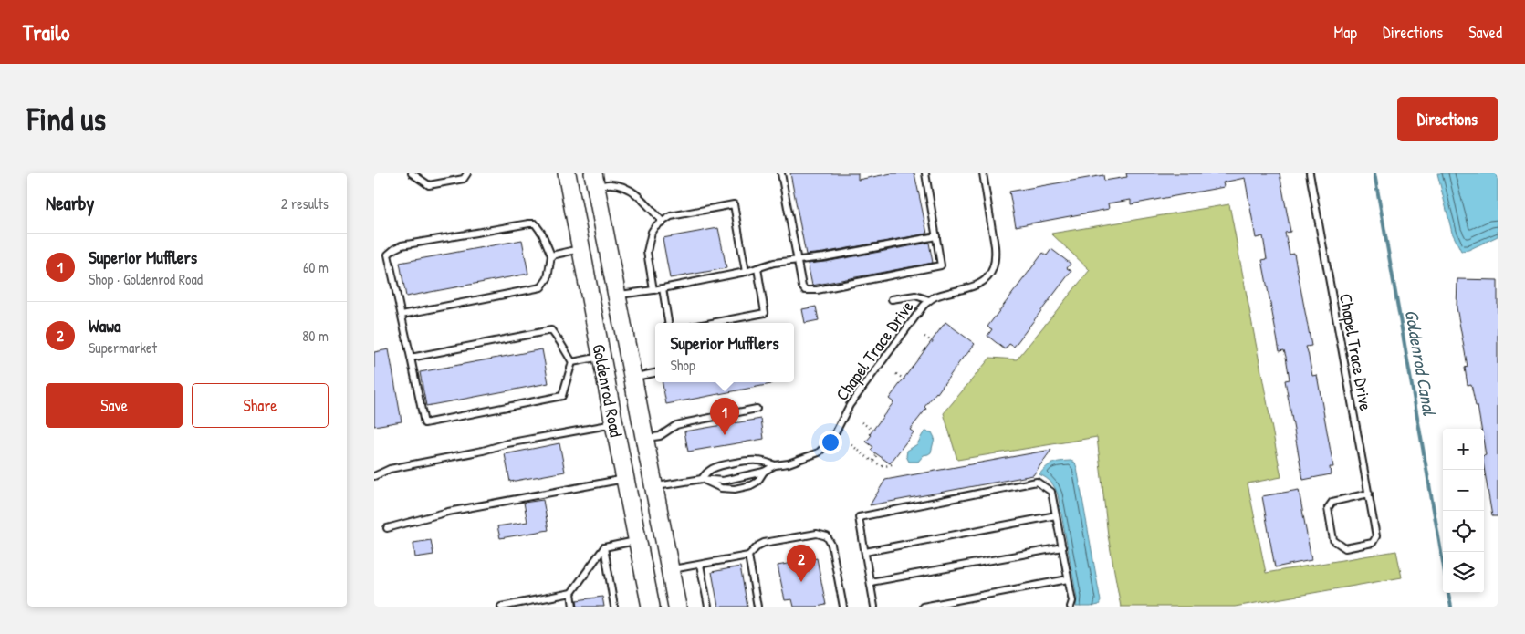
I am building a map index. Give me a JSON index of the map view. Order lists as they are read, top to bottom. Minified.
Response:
{"streets":{"main road":["Goldenrod Road"],"lane":["Chapel Trace Drive"]},"crossings":[["Chapel Trace Drive","Goldenrod Road"]],"water":["Goldenrod Canal"],"page":{"header":"Trailo","nav":["Map","Directions","Saved"],"buttons":["Directions",["Save","Share"]],"title":"Find us","heading":["Nearby","2 results"],"list":[{"mark":"1","name":"Superior Mufflers","note":"Shop · Goldenrod Road","value":"60 m"},{"mark":"2","name":"Wawa","note":"Supermarket","value":"80 m"}],"popup":["Superior Mufflers","Shop"],"pins":["1","2"],"map_buttons":["+","−"]}}
